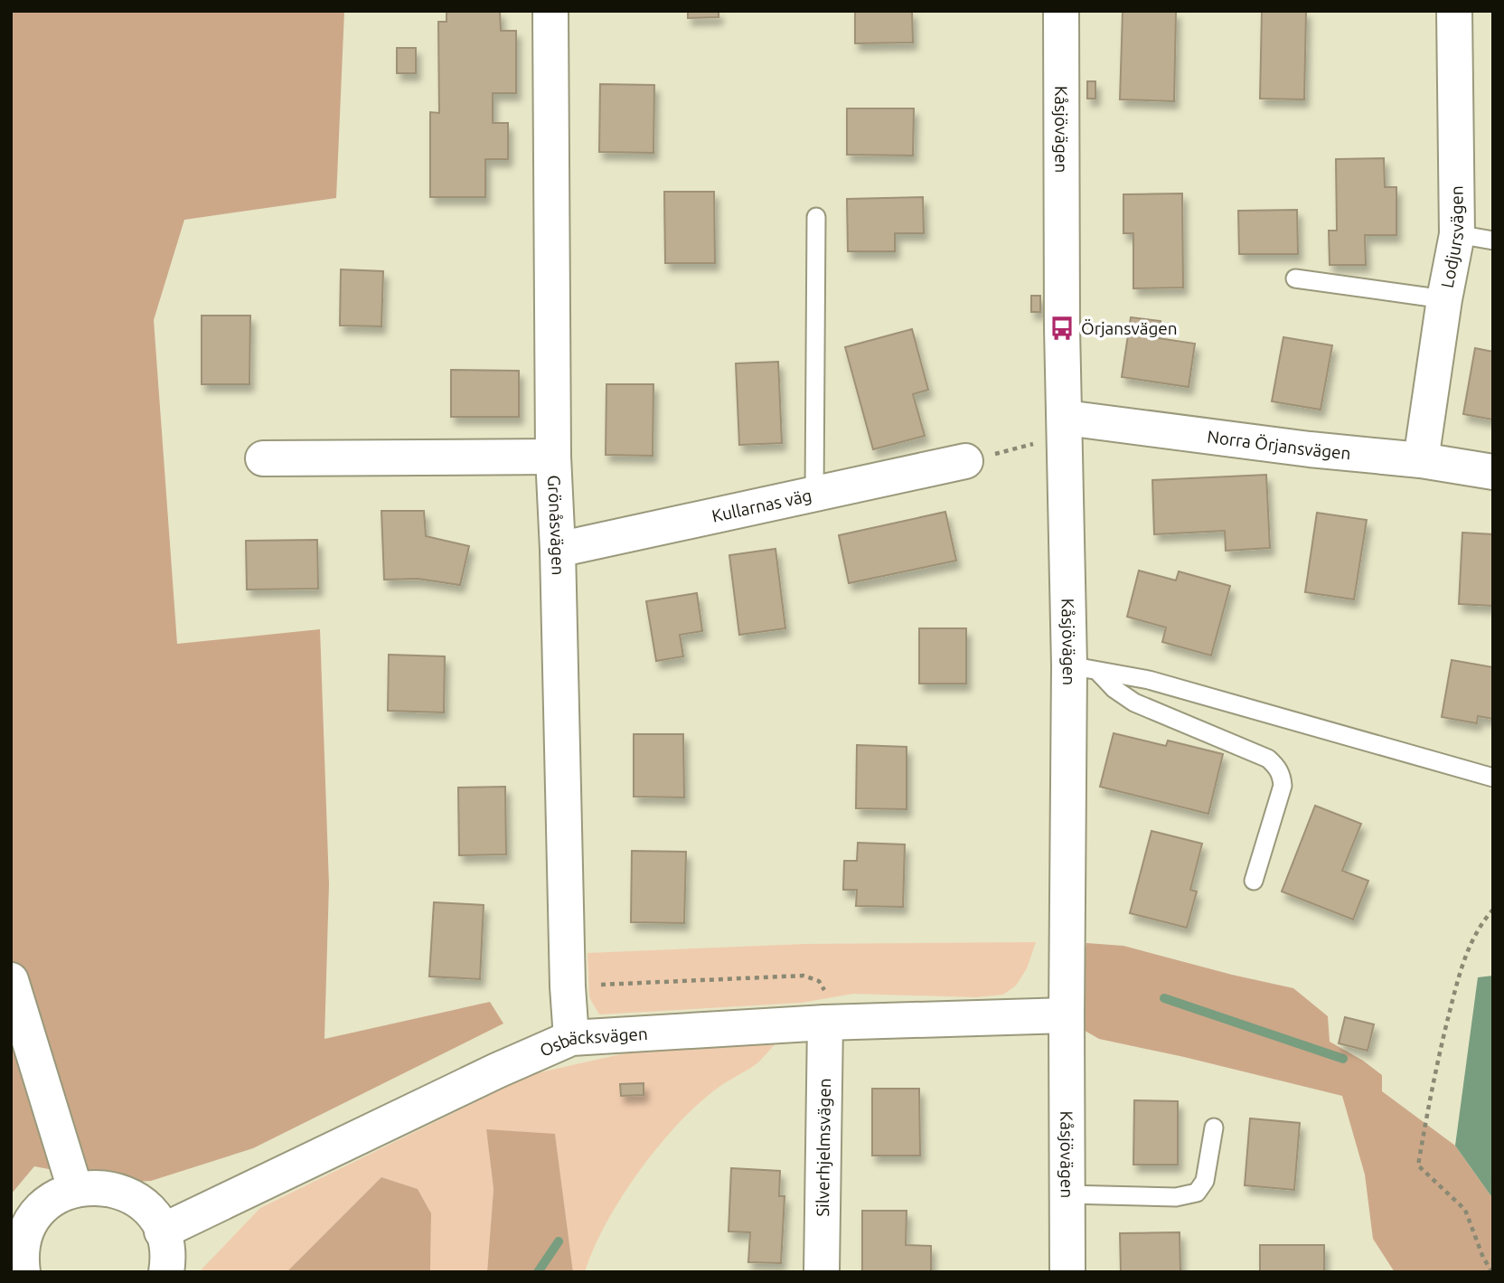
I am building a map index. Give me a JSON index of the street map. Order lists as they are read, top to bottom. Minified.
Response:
{"streets":{"street":["Kåsjövägen","Lodjursvägen","Norra Örjansvägen","Kullarnas väg","Grönåsvägen","Osbäcksvägen","Silverhjelmsvägen"]},"crossings":[["Kåsjövägen","Norra Örjansvägen"],["Kåsjövägen","Osbäcksvägen"],["Lodjursvägen","Norra Örjansvägen"],["Kullarnas väg","Grönåsvägen"],["Grönåsvägen","Osbäcksvägen"],["Osbäcksvägen","Silverhjelmsvägen"]],"places":{"bus stop":["Örjansvägen"]}}
